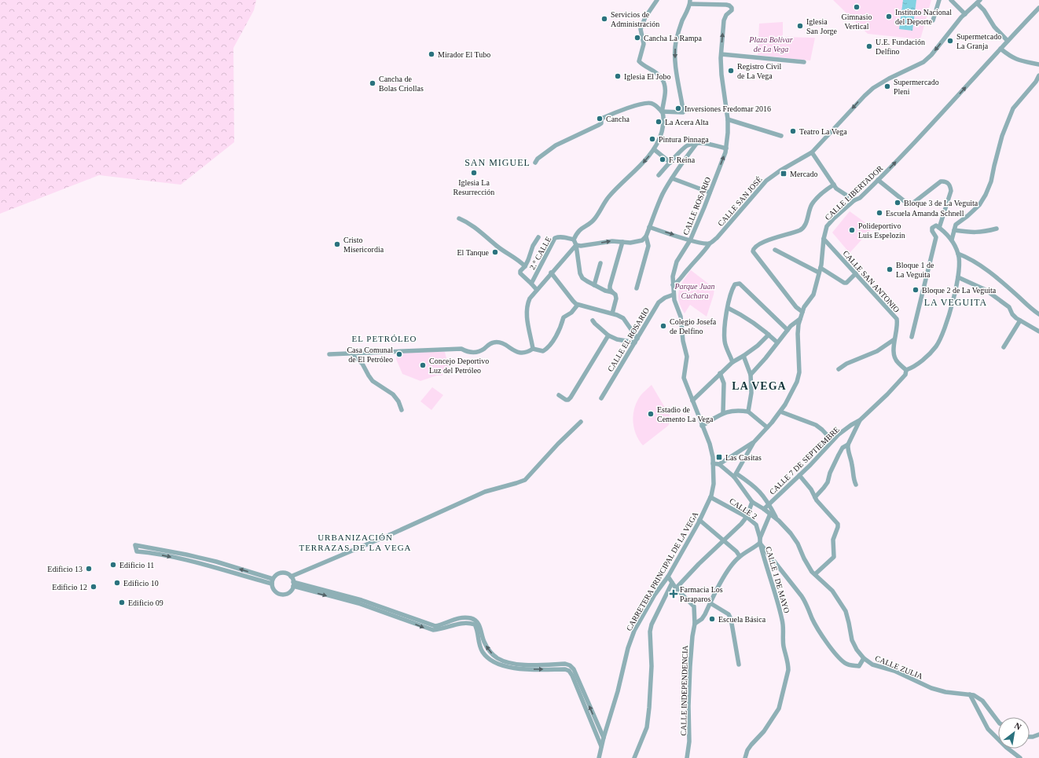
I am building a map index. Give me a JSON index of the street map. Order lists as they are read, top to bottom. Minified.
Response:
{"streets":{"street":["CALLE LIBERTADOR","CALLE SAN JOSÉ","CALLE ROSARIO","2.° CALLE","CALLE SAN ANTONIO","CALLE EL ROSARIO","CALLE 7 DE SEPTIEMBRE","CALLE 2","CARRETERA PRINCIPAL DE LA VEGA","CALLE 1 DE MAYO","CALLE ZULIA","CALLE INDEPENDENCIA"]},"crossings":[["CALLE LIBERTADOR","CALLE SAN ANTONIO"],["CALLE LIBERTADOR","CALLE ZULIA"],["CALLE SAN JOSÉ","CALLE ROSARIO"],["CALLE ROSARIO","CALLE EL ROSARIO"],["CALLE ROSARIO","CARRETERA PRINCIPAL DE LA VEGA"],["CALLE SAN ANTONIO","CALLE 7 DE SEPTIEMBRE"],["CALLE 7 DE SEPTIEMBRE","CALLE ZULIA"],["CALLE 2","CARRETERA PRINCIPAL DE LA VEGA"],["CARRETERA PRINCIPAL DE LA VEGA","CALLE INDEPENDENCIA"]],"one_way":["CALLE SAN JOSÉ"],"districts":["SAN MIGUEL","LA VEGUITA","EL PETRÓLEO","LA VEGA","URBANIZACIÓN TERRAZAS DE LA VEGA"],"parks":["Plaza Bolívar de La Vega","Parque Juan Cuchara"],"places":{"other":["Gimnasio Vertical","Instituto Nacional del Deporte","Servicios de Administración","Iglesia San Jorge","Cancha La Rampa","Supermetcado La Granja","U.E. Fundación Delfino","Mirador El Tubo","Registro Civil de La Vega","Iglesia El Jobo","Cancha de Bolas Criollas","Supermercado Pleni","Inversiones Fredomar 2016","Cancha","La Acera Alta","Teatro La Vega","Pintura Pinnaga","F. Reina","Iglesia La Resurrección","Bloque 3 de La Veguita","Escuela Amanda Schnell","Polideportivo Luis Espelozin","Cristo Misericordia","El Tanque","Bloque 1 de La Veguita","Bloque 2 de La Veguita","Colegio Josefa de Delfino","Casa Comunal de El Petróleo","Concejo Deportivo Luz del Petróleo","Estadio de Cemento La Vega","Edificio 11","Edificio 13","Edificio 10","Edificio 12","Edificio 09","Escuela Básica"],"transit":["Mercado","Las Casitas"],"health":["Farmacia Los Paraparos"]},"north":"top right"}
